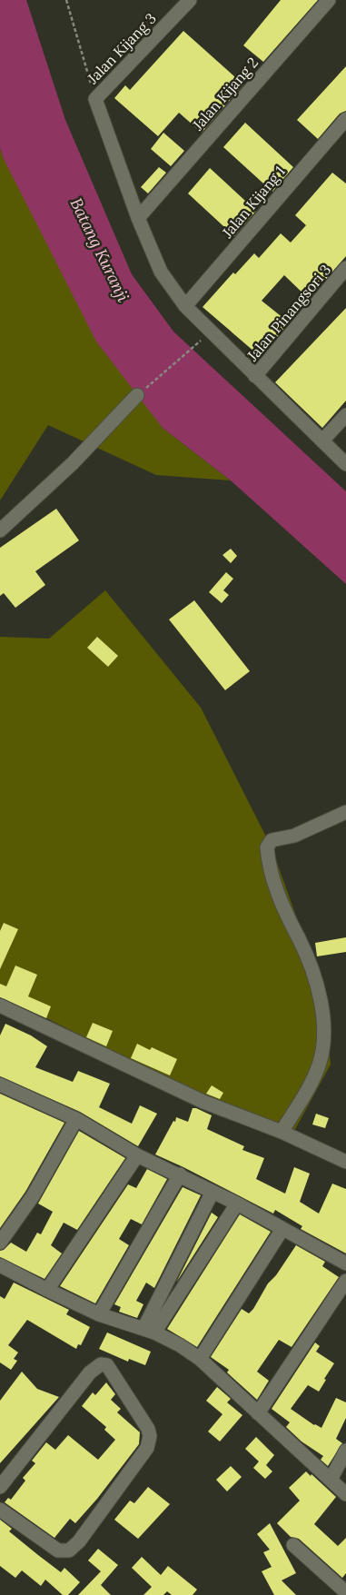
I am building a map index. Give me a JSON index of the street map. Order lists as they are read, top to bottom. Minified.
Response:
{"streets":{"street":["Jalan Kijang 3","Jalan Kijang 2","Jalan Kijang 1","Jalan Pinangsori 3"]},"water":["Batang Kuranji"]}
